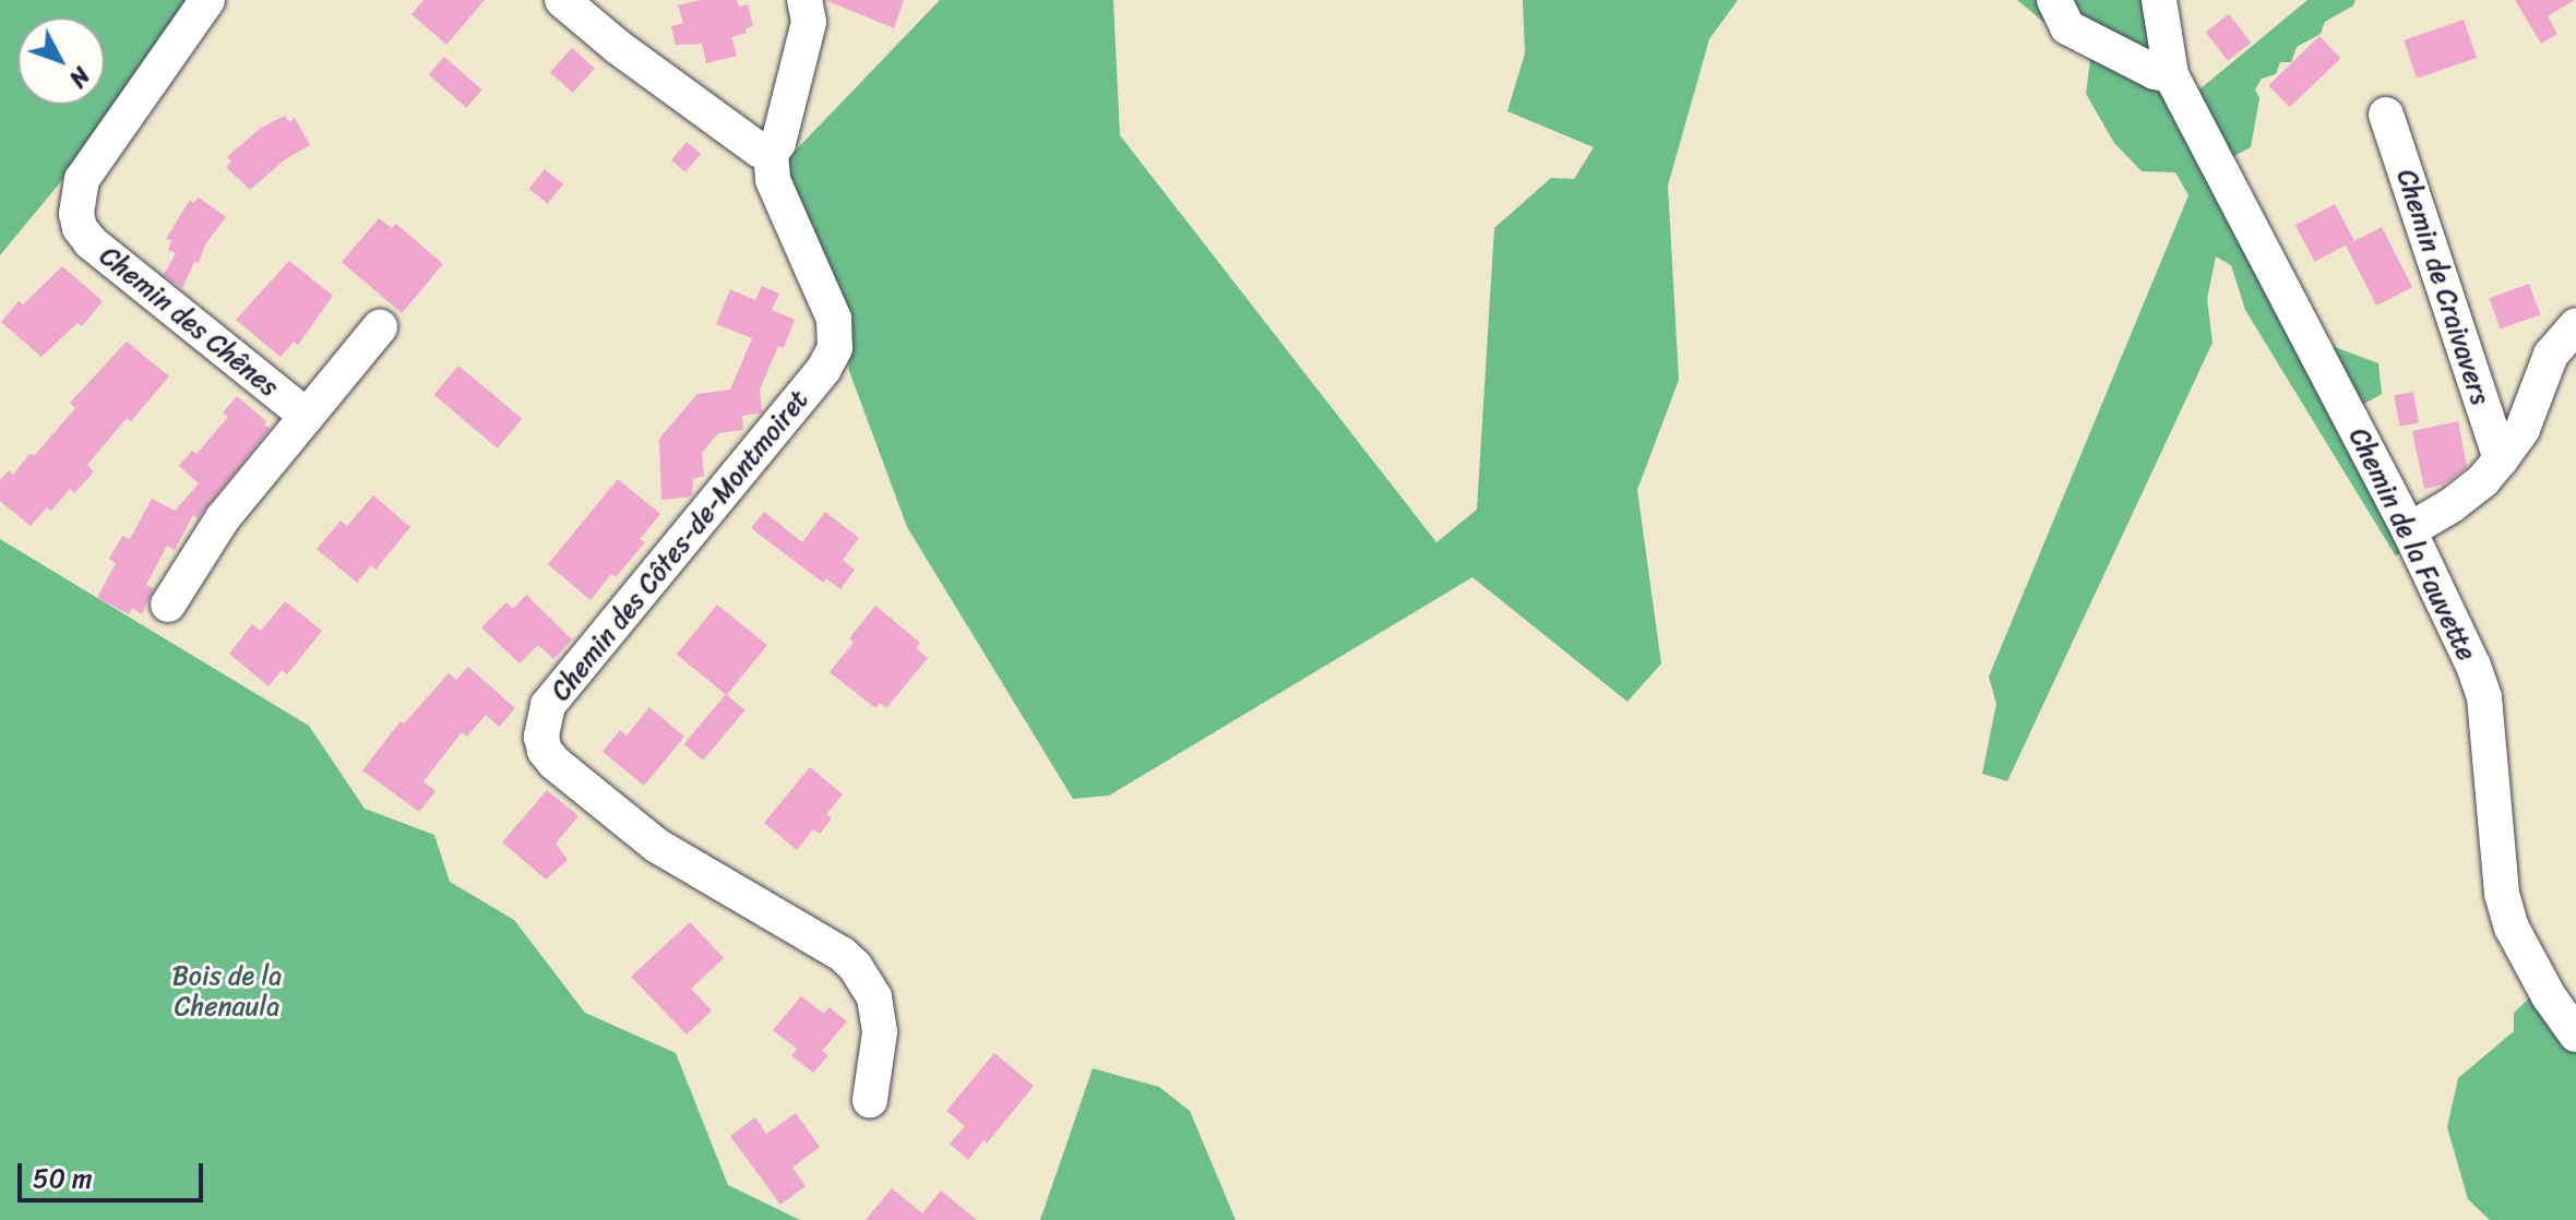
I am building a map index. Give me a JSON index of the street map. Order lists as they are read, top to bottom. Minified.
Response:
{"streets":{"street":["Chemin de Craivavers","Chemin des Chênes","Chemin de la Fauvette","Chemin des Côtes-de-Montmoiret"]},"crossings":[["Chemin de Craivavers","Chemin de la Fauvette"]],"parks":["Bois de la Chenaula"],"scale_bar":"50 m","north":"bottom right"}
